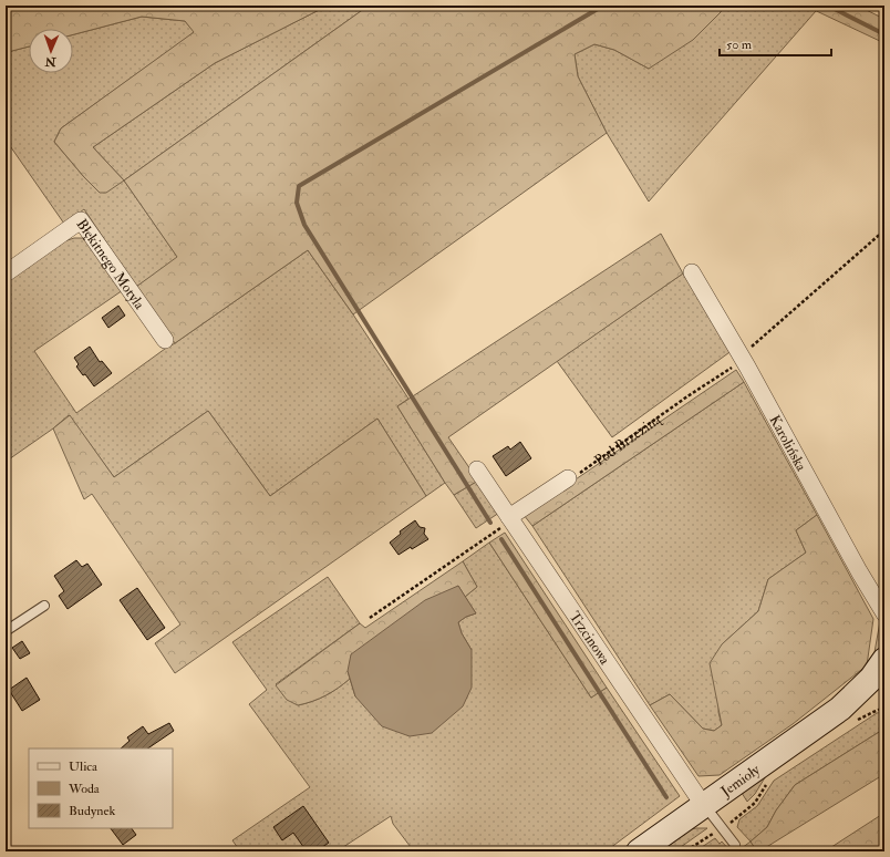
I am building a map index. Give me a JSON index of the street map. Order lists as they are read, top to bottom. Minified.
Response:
{"streets":{"street":["Błękitnego Motyla","Karolińska","Trzcinowa","Jemioły"],"path":["Pod Brzeziną"]},"crossings":[["Pod Brzeziną","Karolińska"],["Trzcinowa","Jemioły"]],"legend":["Ulica","Woda","Budynek"],"scale_bar":"50 m","north":"bottom"}
